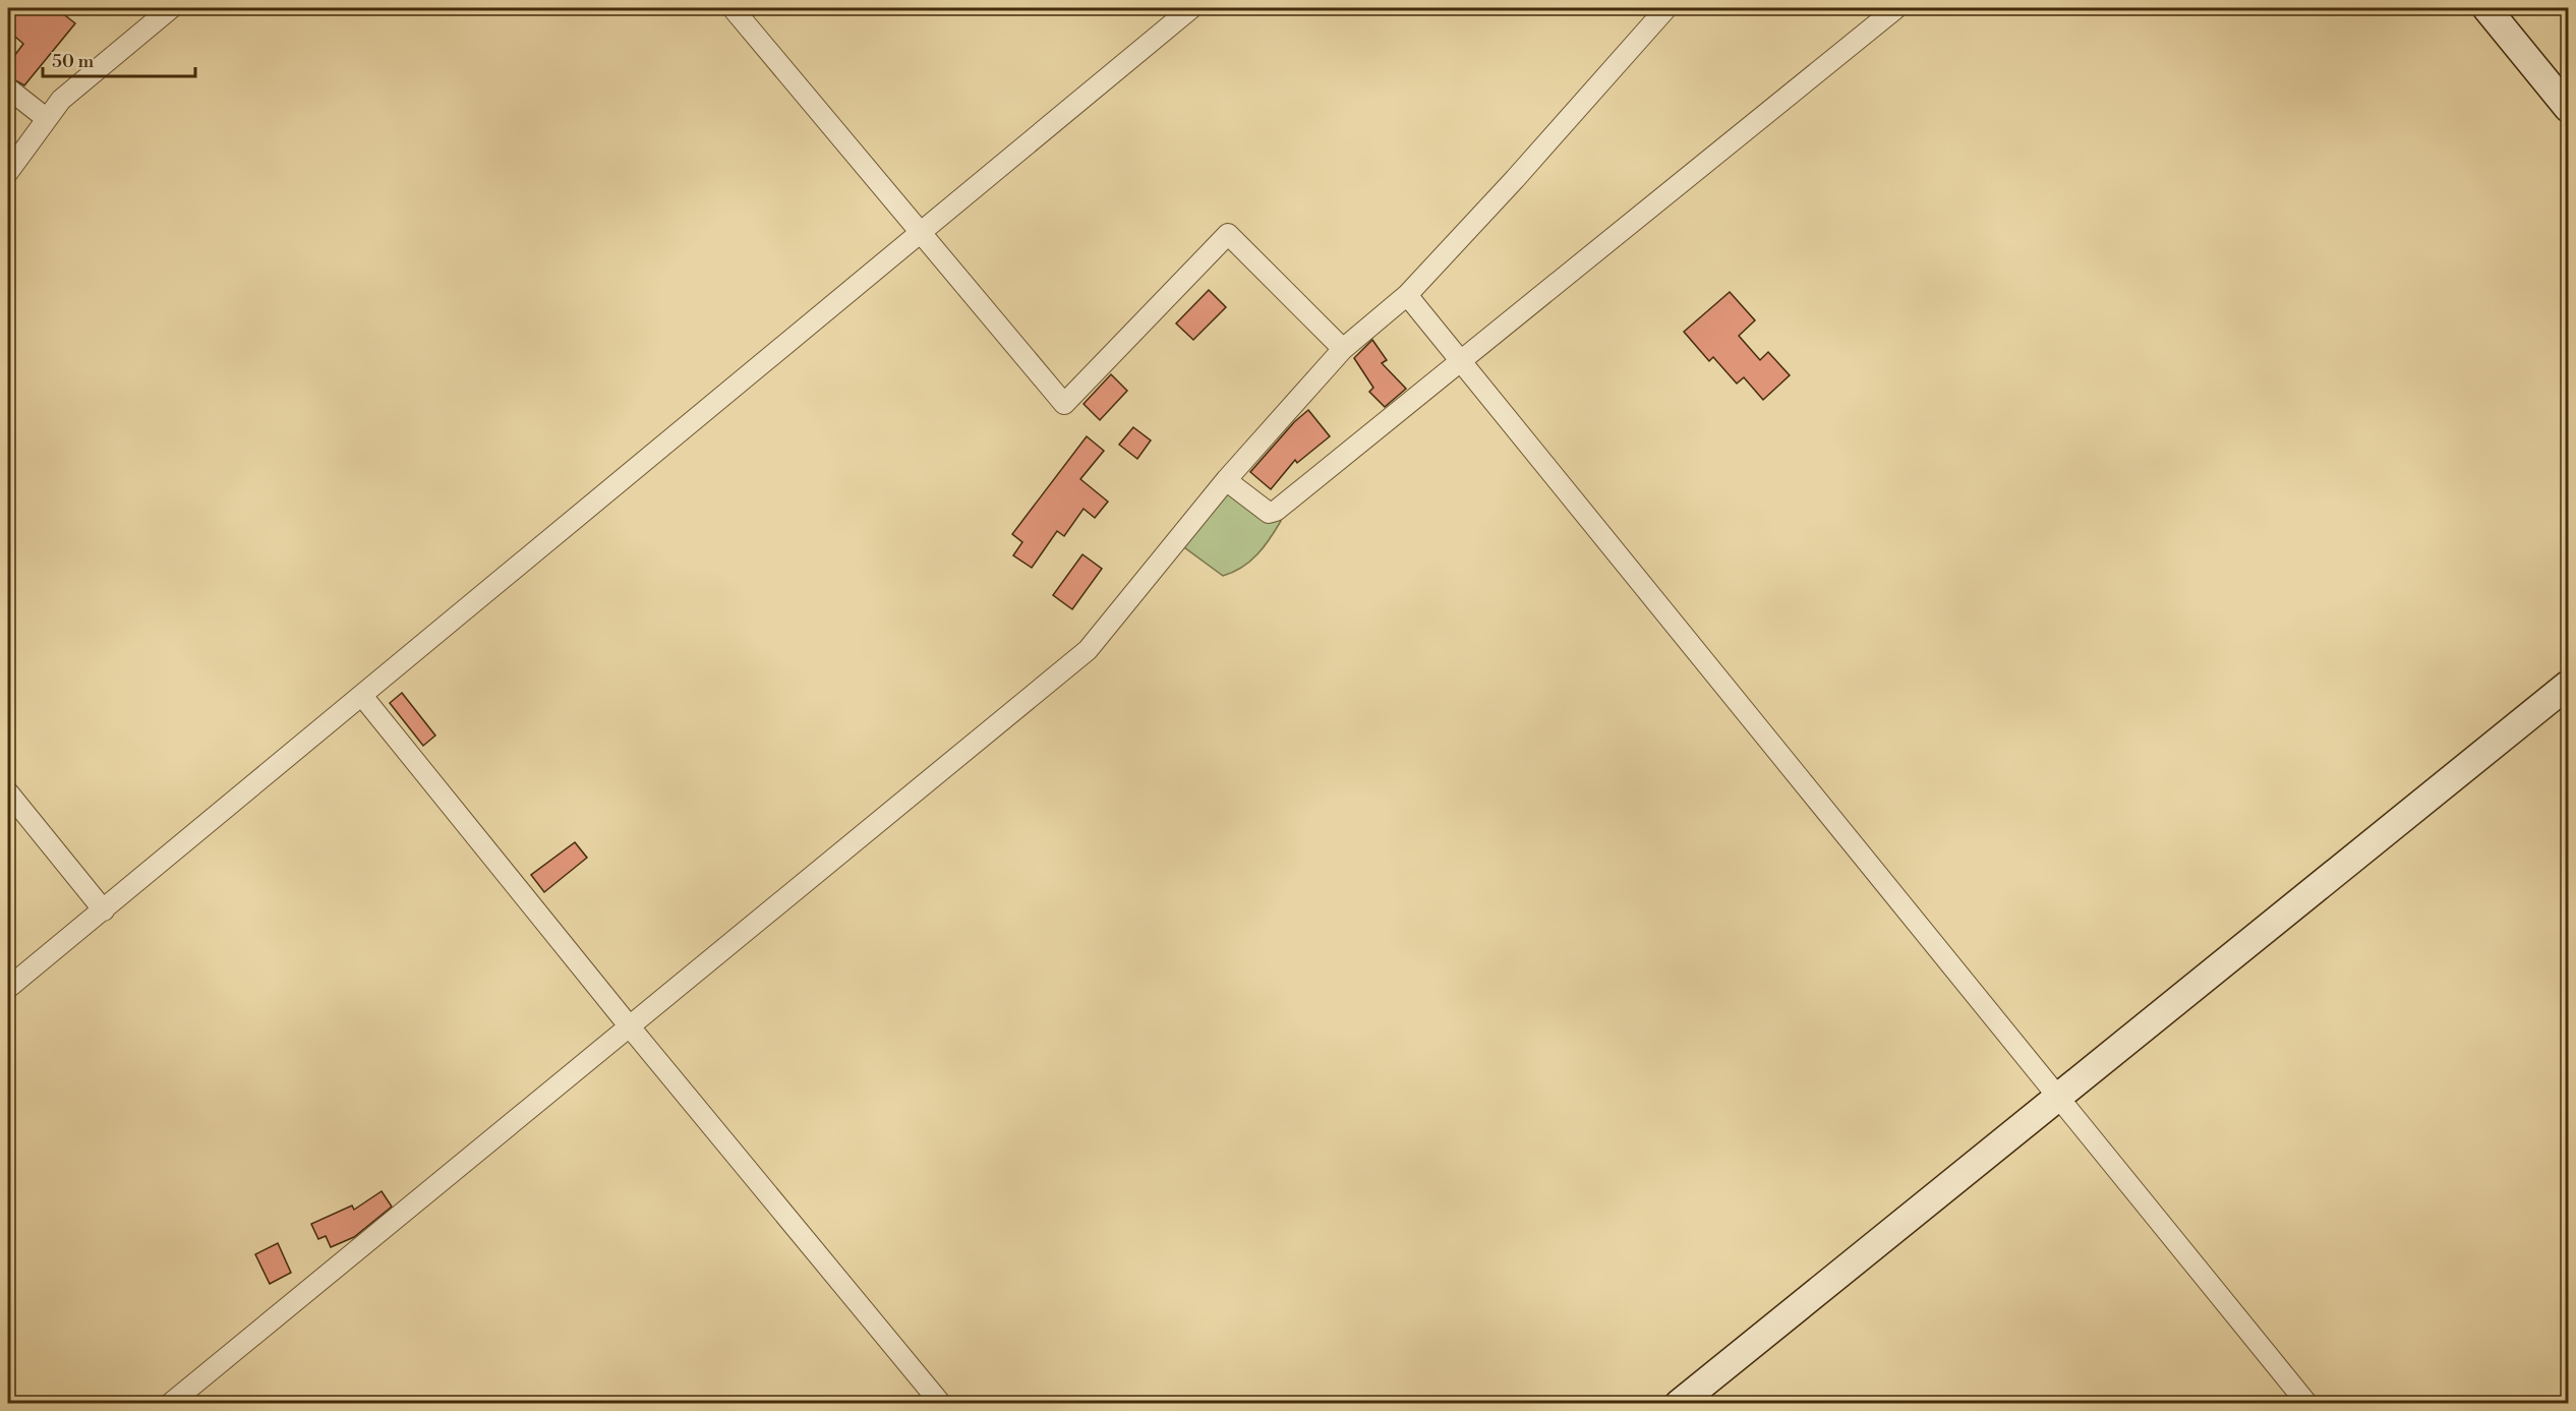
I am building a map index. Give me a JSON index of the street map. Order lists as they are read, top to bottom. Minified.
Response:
{"scale_bar":"50 m"}
